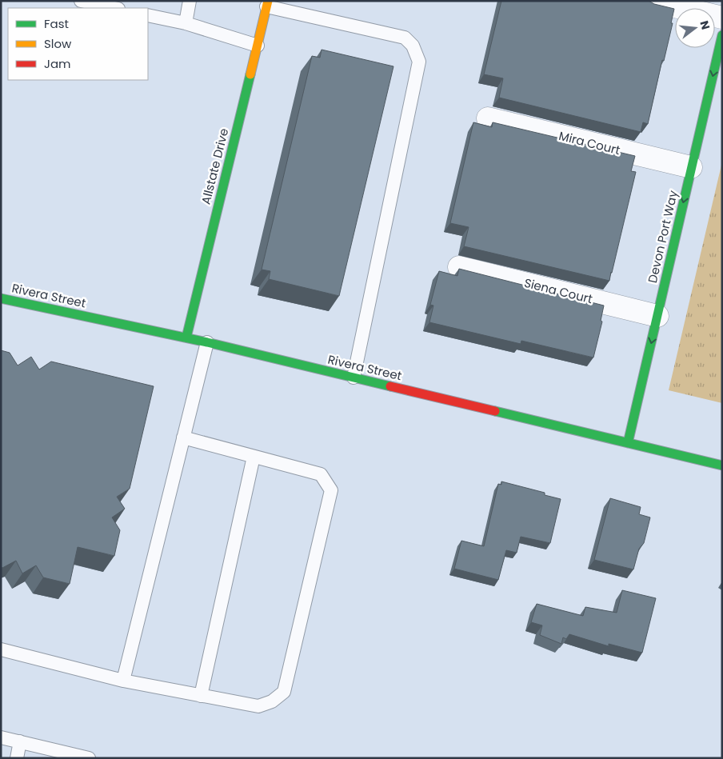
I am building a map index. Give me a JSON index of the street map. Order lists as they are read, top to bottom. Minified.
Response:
{"streets":{"street":["Mira Court","Allstate Drive","Devon Port Way","Siena Court","Rivera Street"]},"crossings":[["Mira Court","Devon Port Way"],["Allstate Drive","Rivera Street"],["Devon Port Way","Siena Court"],["Devon Port Way","Rivera Street"]],"one_way":["Devon Port Way"],"legend":["Fast","Slow","Jam"],"north":"right"}
